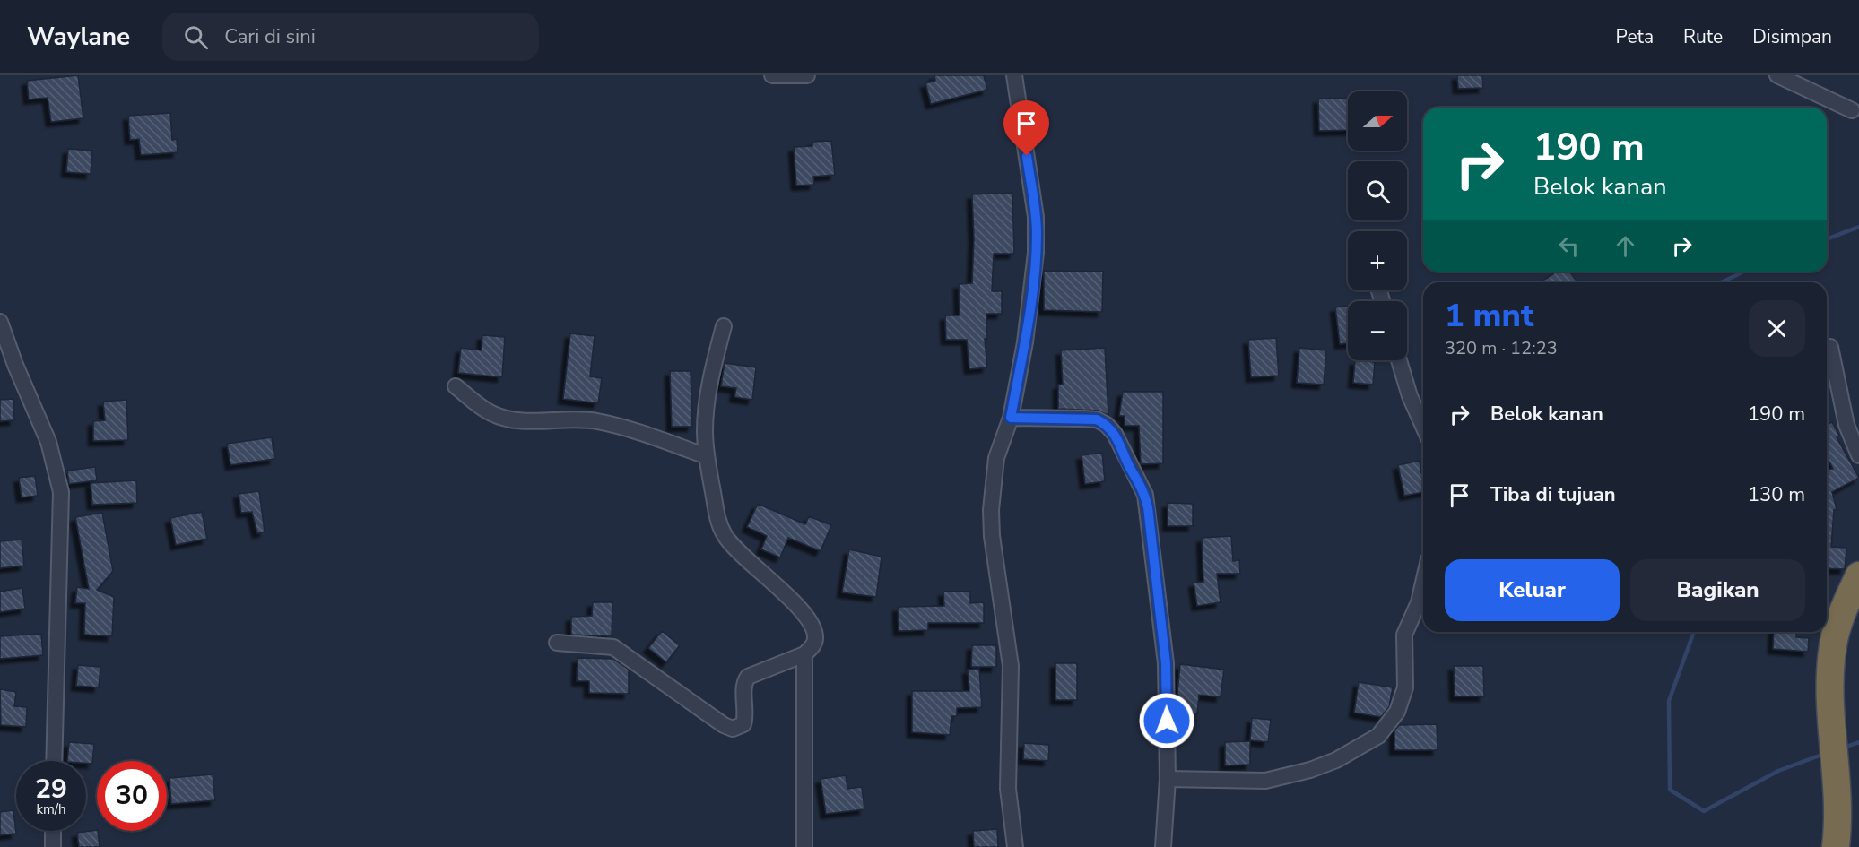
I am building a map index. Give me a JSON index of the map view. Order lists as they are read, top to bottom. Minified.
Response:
{"north":"right","page":{"header":"Waylane","search":"Cari di sini","nav":["Peta","Rute","Disimpan"],"map_buttons":["+","−"],"turn":["190 m","Belok kanan"],"heading":["1 mnt","320 m · 12:23"],"list":[{"name":"Belok kanan","value":"190 m"},{"name":"Tiba di tujuan","value":"130 m"}],"buttons":["Keluar","Bagikan"],"speed":"29 km/h","limit":"30"}}
